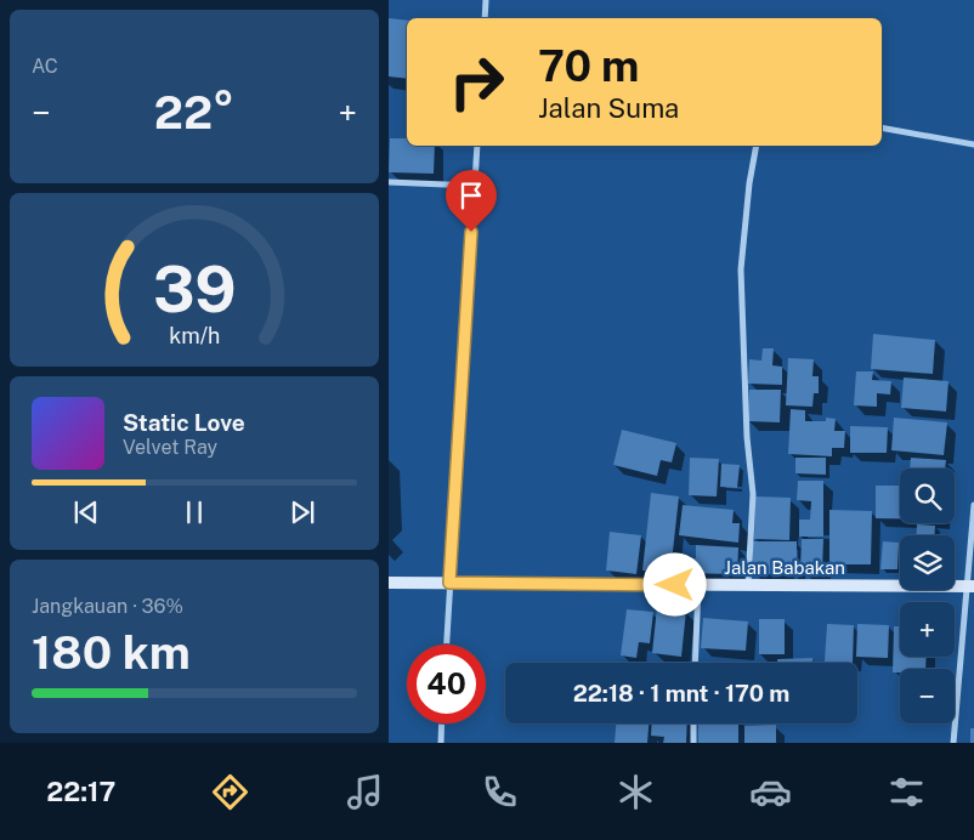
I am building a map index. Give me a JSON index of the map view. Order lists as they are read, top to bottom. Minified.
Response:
{"streets":{"street":["Jalan Babakan"]},"page":{"tile":["AC",["Jangkauan · 36%","180 km"]],"turn":["70 m","Jalan Suma"],"heat":["−","22°","+"],"song":["Static Love","Velvet Ray"],"map_buttons":["+","−"],"limit":"40","trip":"22:18 · 1 mnt · 170 m","tabs":"22:17","gauge":["39","km/h"]}}
